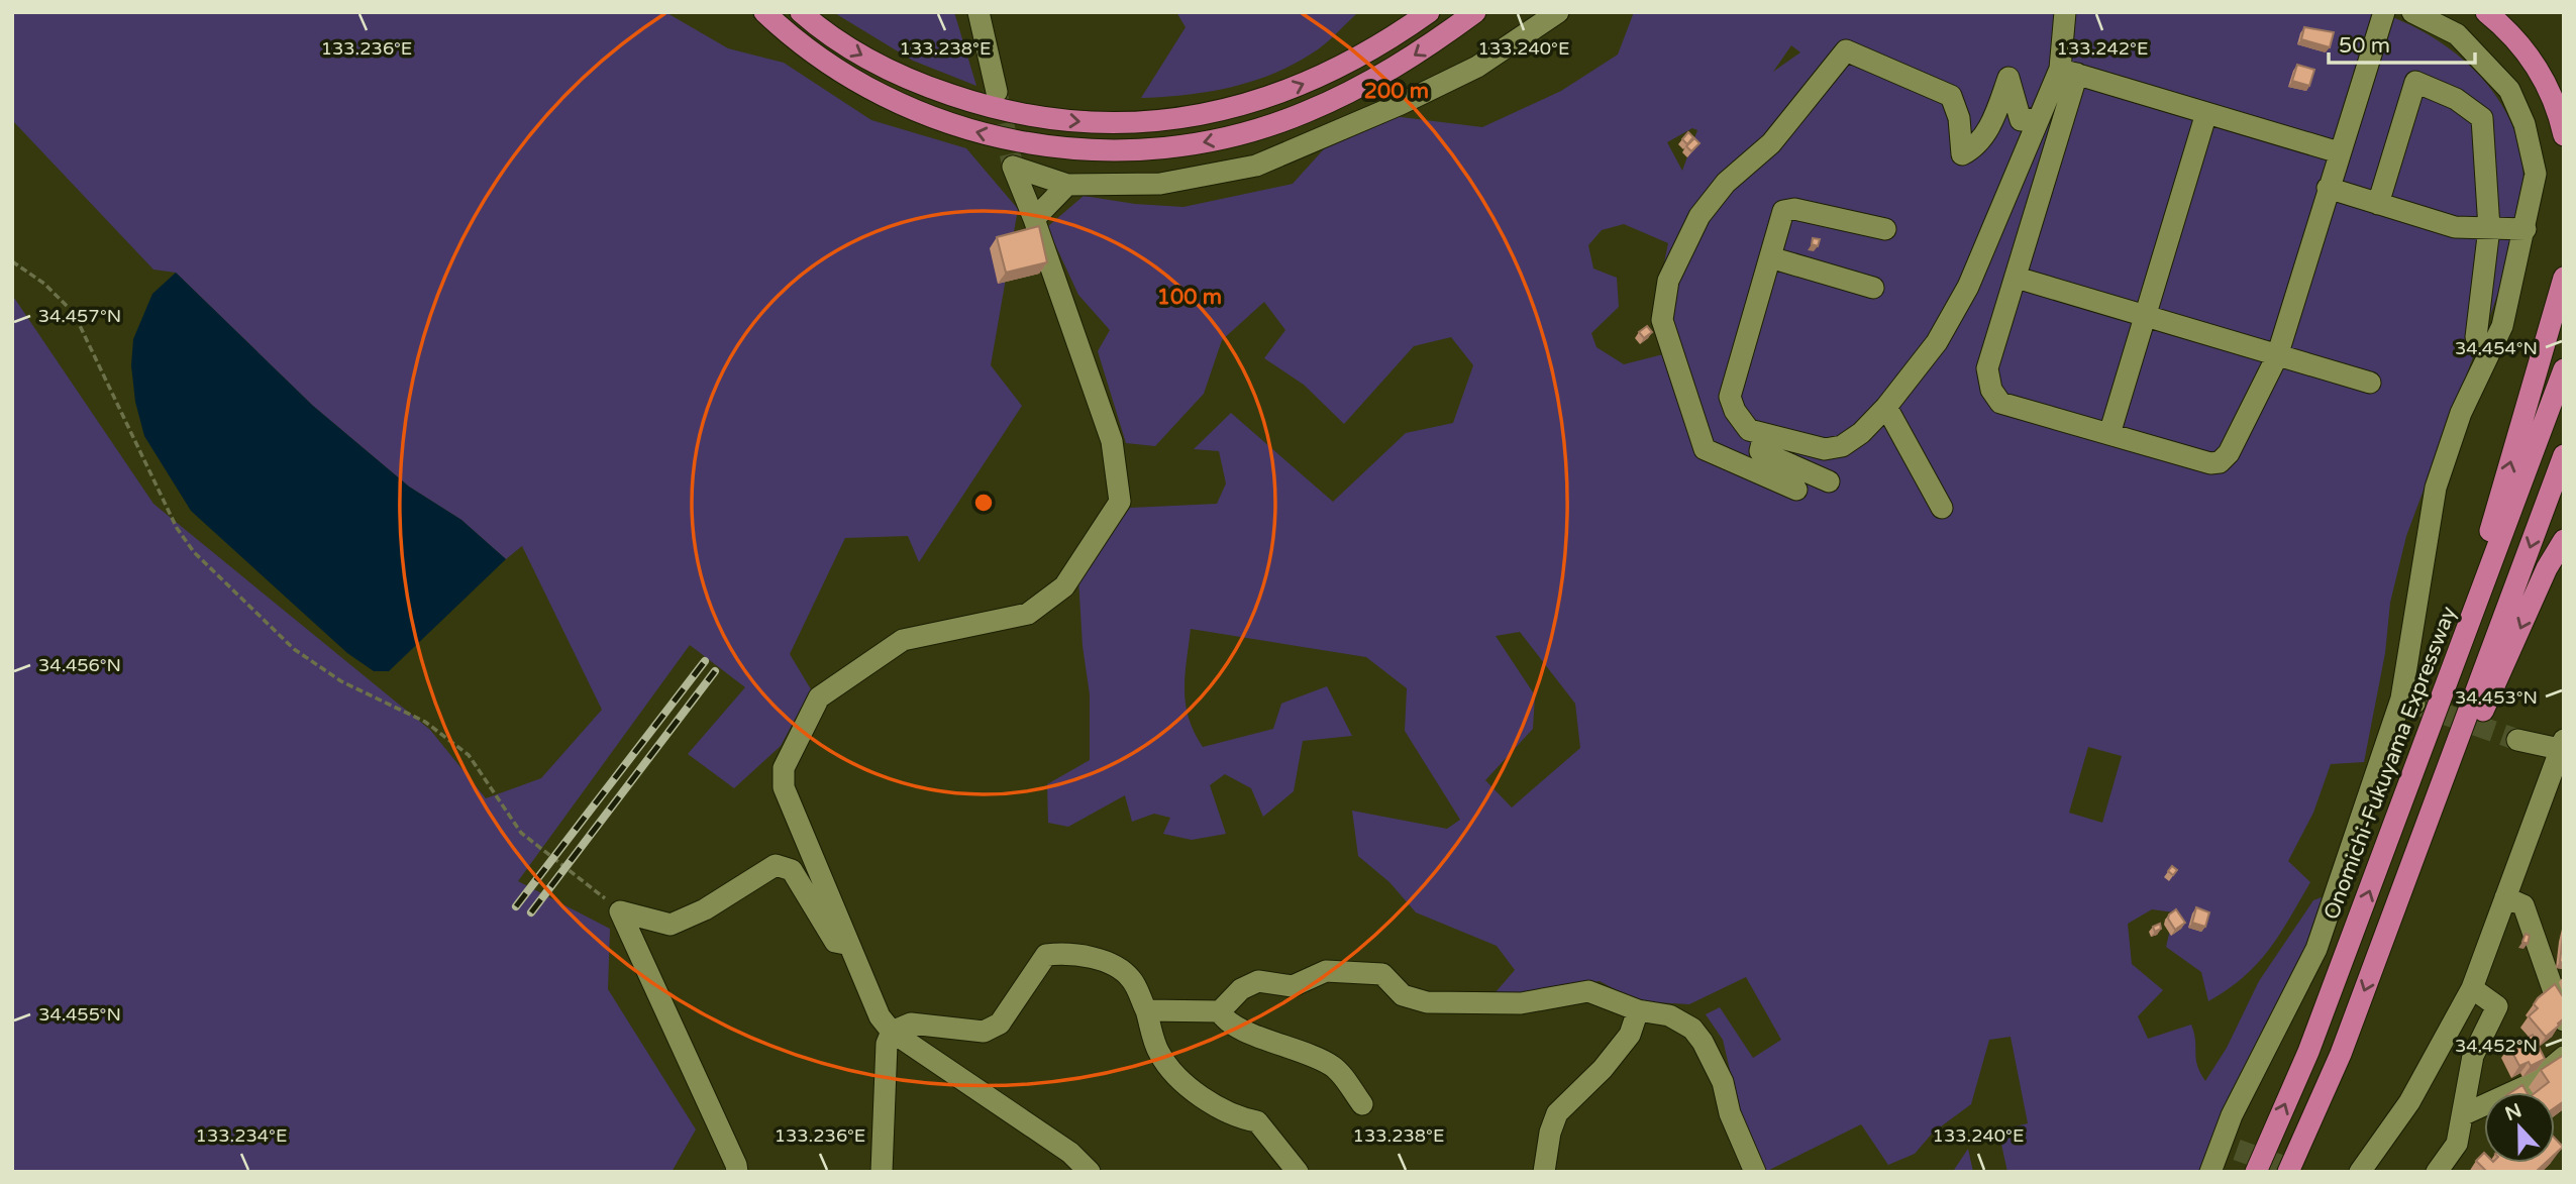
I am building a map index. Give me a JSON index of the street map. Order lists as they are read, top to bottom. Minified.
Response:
{"streets":{"highway":["Onomichi-Fukuyama Expressway"]},"scale_bar":"50 m","north":"top","coordinates":["133.236°E","133.238°E","133.240°E","133.242°E","34.457°N","34.454°N","34.456°N","34.453°N","34.455°N","34.452°N","133.234°E"],"rings":["200 m","100 m"]}
